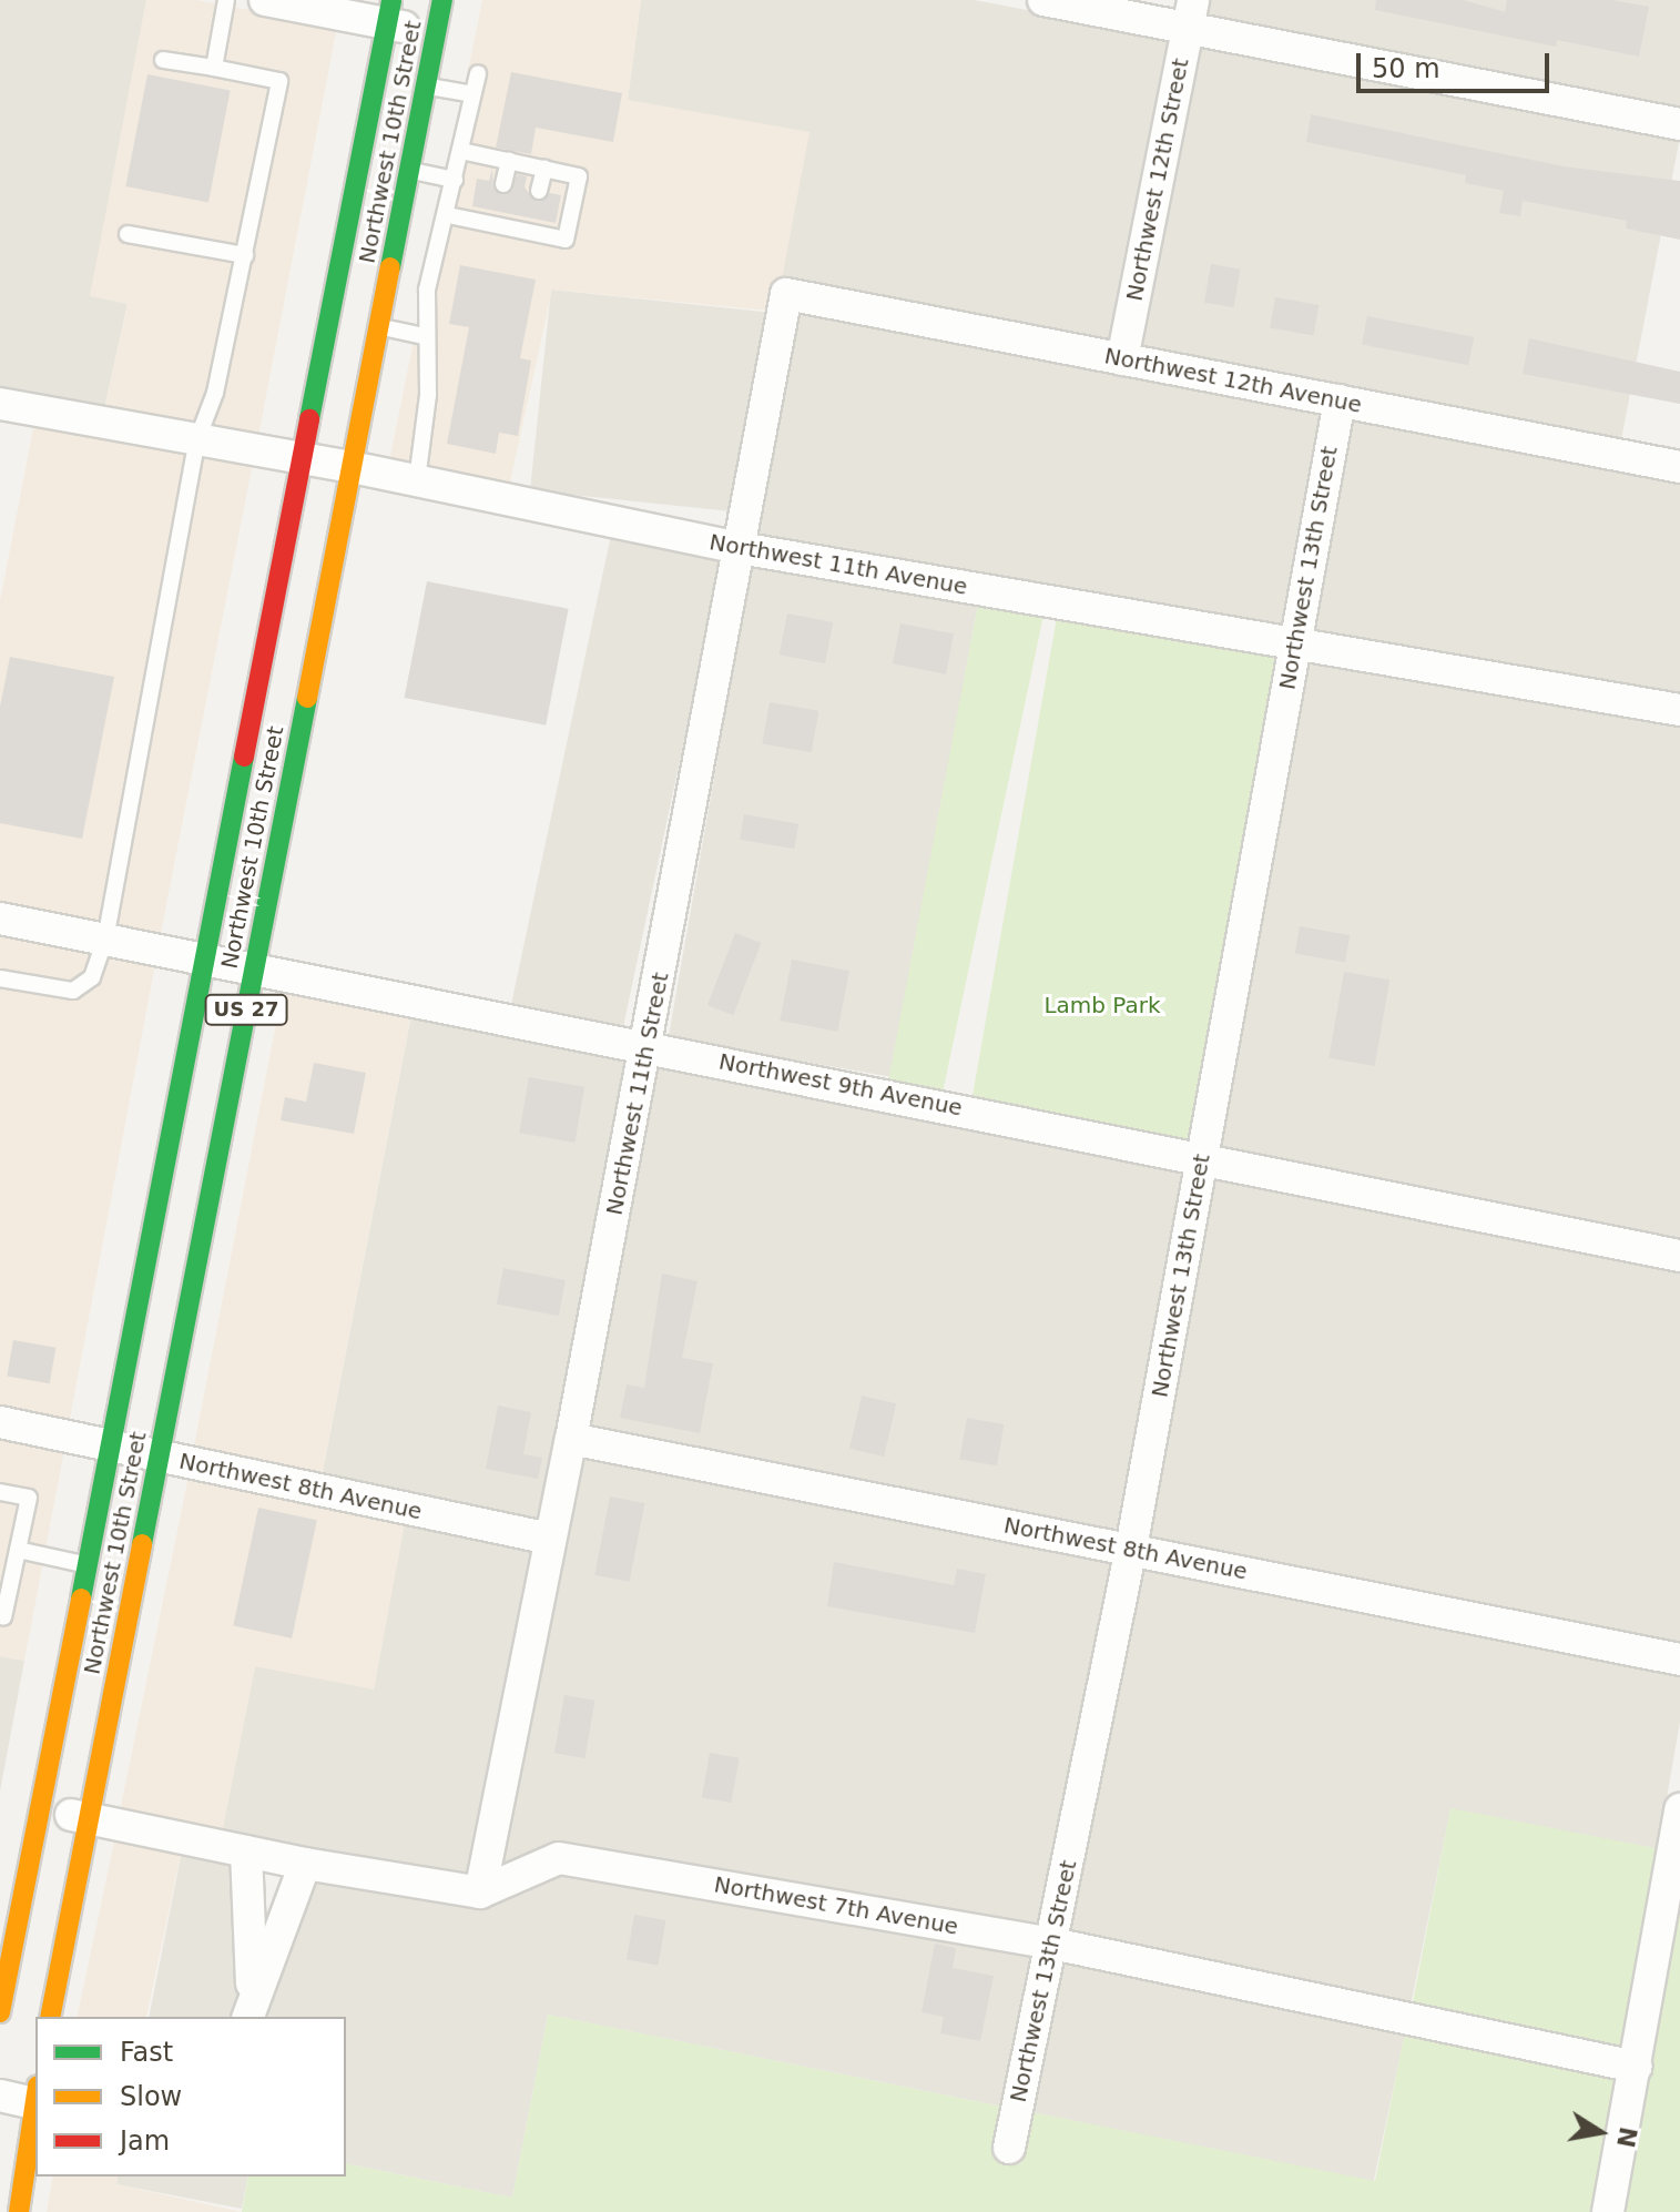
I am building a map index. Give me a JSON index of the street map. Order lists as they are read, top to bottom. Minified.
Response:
{"streets":{"highway":["Northwest 10th Street","US 27"],"street":["Northwest 12th Street","Northwest 12th Avenue","Northwest 11th Avenue","Northwest 13th Street","Northwest 9th Avenue","Northwest 11th Street","Northwest 8th Avenue","Northwest 7th Avenue"]},"crossings":[["Northwest 10th Street","Northwest 11th Avenue"],["Northwest 10th Street","Northwest 9th Avenue"],["Northwest 10th Street","Northwest 8th Avenue"],["Northwest 12th Street","Northwest 12th Avenue"],["Northwest 12th Avenue","Northwest 13th Street"],["Northwest 12th Avenue","Northwest 11th Street"],["Northwest 11th Avenue","Northwest 13th Street"],["Northwest 11th Avenue","Northwest 11th Street"],["Northwest 13th Street","Northwest 9th Avenue"],["Northwest 13th Street","Northwest 8th Avenue"],["Northwest 13th Street","Northwest 7th Avenue"],["Northwest 9th Avenue","Northwest 11th Street"],["Northwest 11th Street","Northwest 8th Avenue"],["Northwest 11th Street","Northwest 7th Avenue"]],"parks":["Lamb Park"],"legend":["Fast","Slow","Jam"],"scale_bar":"50 m","north":"right"}
